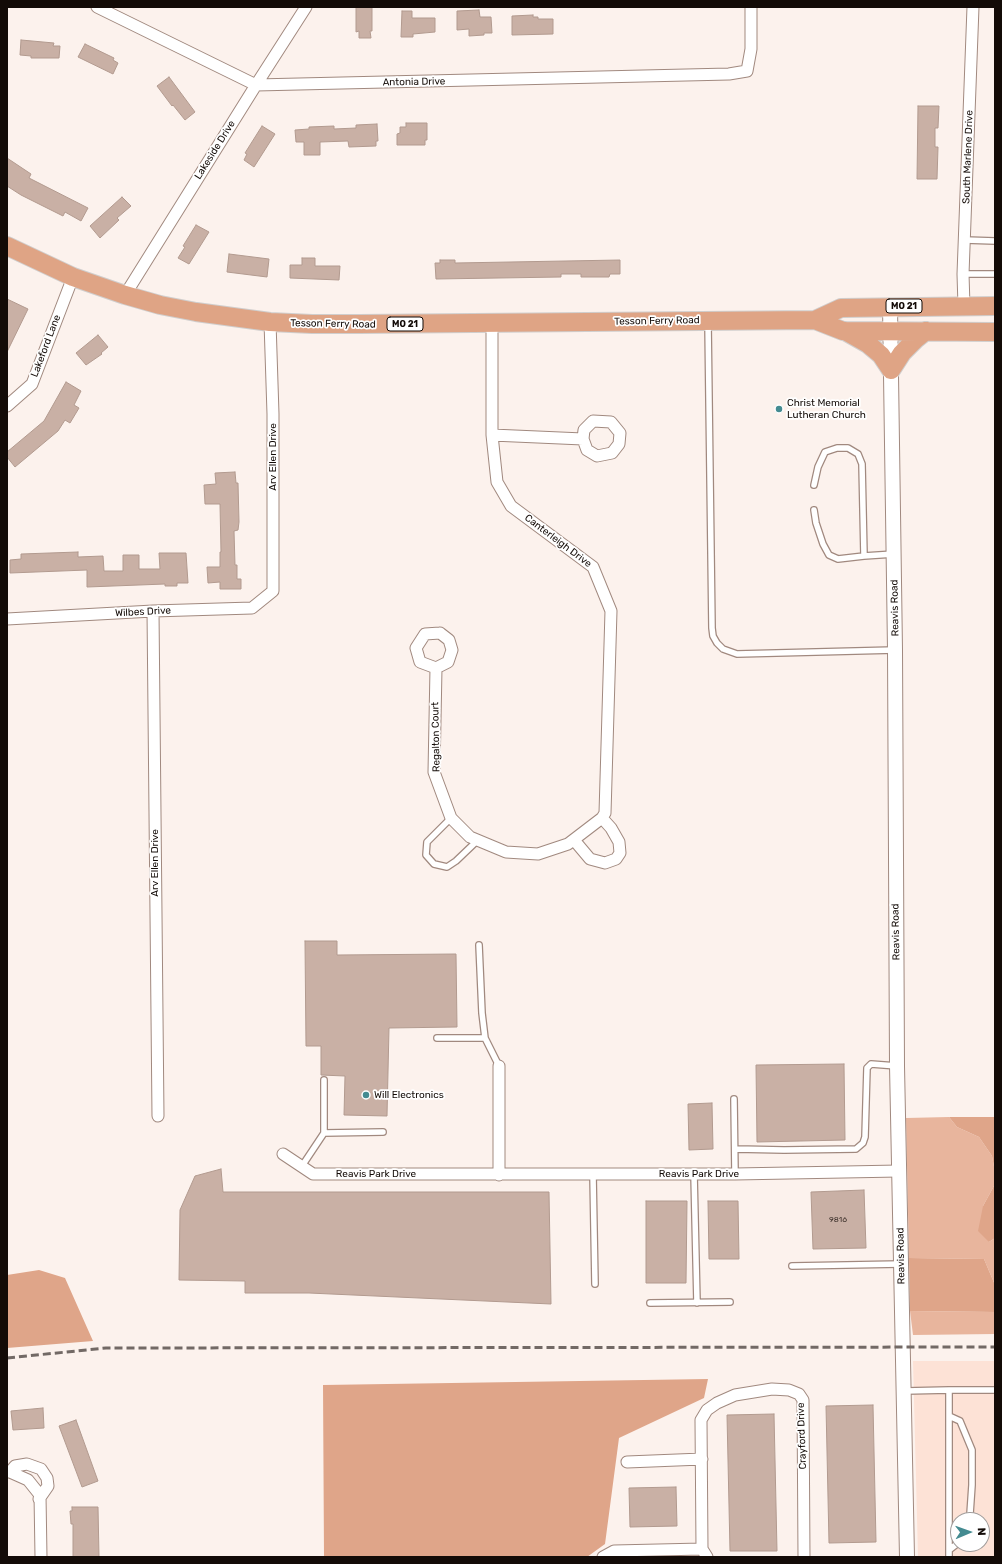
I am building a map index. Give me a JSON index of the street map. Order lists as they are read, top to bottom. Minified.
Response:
{"streets":{"main road":["MO 21","Tesson Ferry Road"],"street":["Antonia Drive","Lakeside Drive","South Marlene Drive","Lakeford Lane","Arv Ellen Drive","Canterleigh Drive","Reavis Road","Wilbes Drive","Regalton Court","Reavis Park Drive","Crayford Drive"]},"crossings":[["Antonia Drive","Lakeside Drive"],["Lakeside Drive","Tesson Ferry Road"],["South Marlene Drive","Tesson Ferry Road"],["Tesson Ferry Road","Lakeford Lane"],["Tesson Ferry Road","Arv Ellen Drive"],["Tesson Ferry Road","Canterleigh Drive"],["Tesson Ferry Road","Reavis Road"],["Arv Ellen Drive","Wilbes Drive"],["Canterleigh Drive","Regalton Court"],["Reavis Road","Reavis Park Drive"]],"places":["Christ Memorial Lutheran Church","Will Electronics"],"house_numbers":["9816"],"north":"right"}
